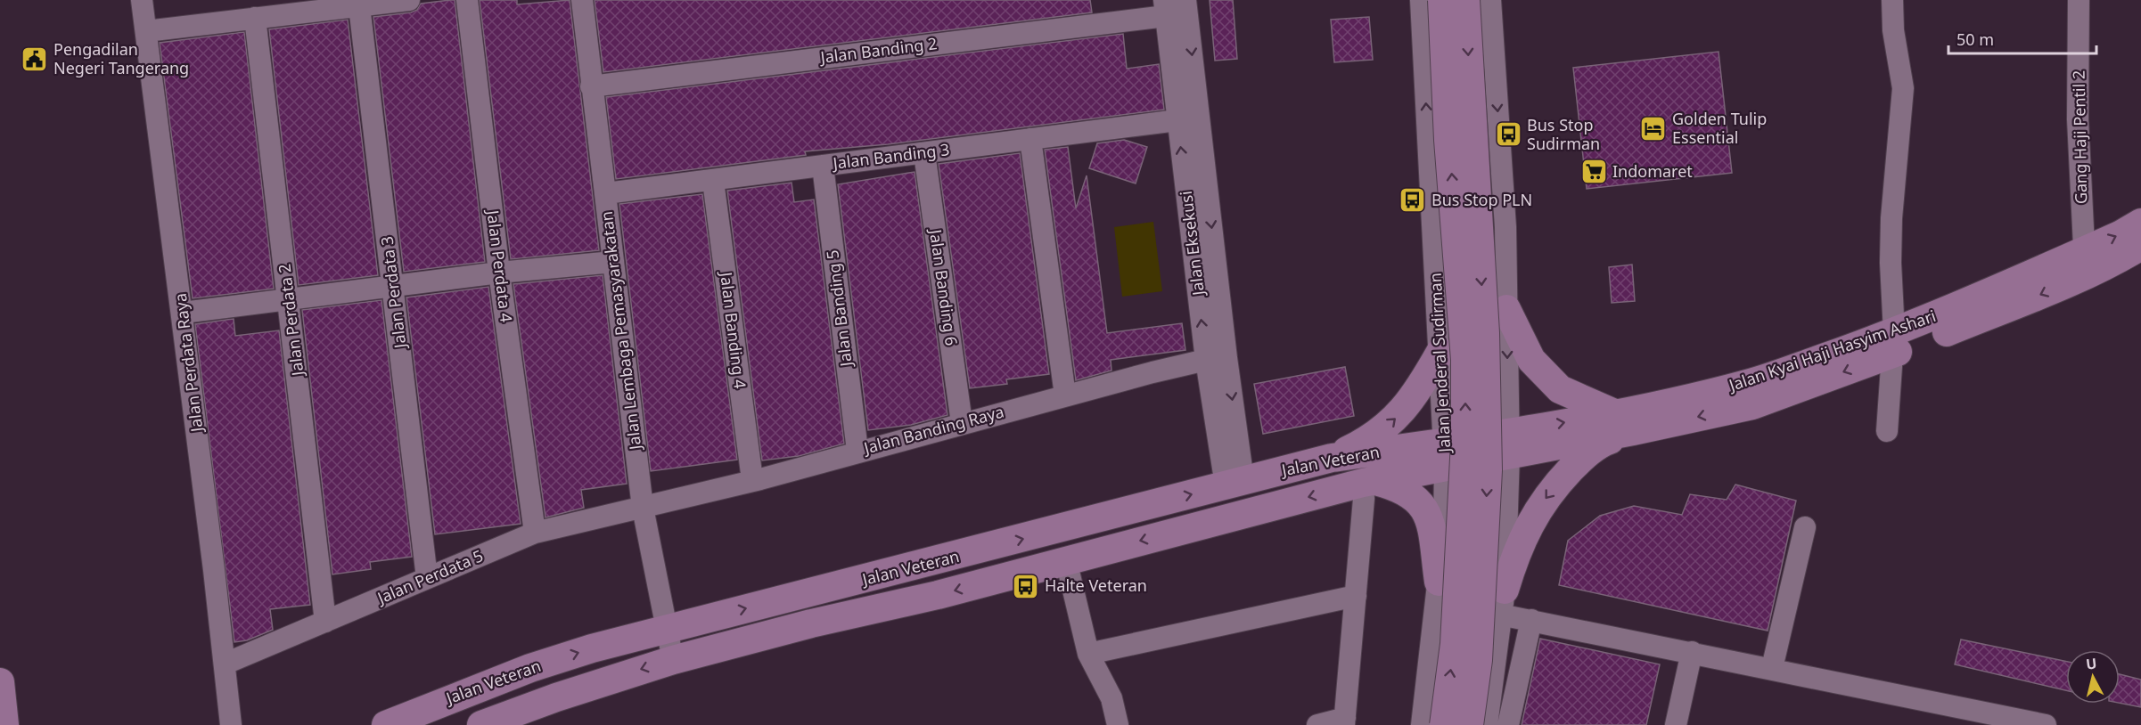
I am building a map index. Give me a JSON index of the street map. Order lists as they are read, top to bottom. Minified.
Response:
{"streets":{"main road":["Jalan Kyai Haji Hasyim Ashari","Jalan Jenderal Sudirman","Jalan Veteran"],"street":["Jalan Banding 2","Gang Haji Pentil 2","Jalan Banding 3","Jalan Eksekusi","Jalan Perdata 4","Jalan Banding 6","Jalan Perdata 3","Jalan Banding 5","Jalan Perdata 2","Jalan Lembaga Pemasyarakatan","Jalan Banding 4","Jalan Perdata Raya","Jalan Banding Raya","Jalan Perdata 5"]},"crossings":[["Jalan Banding 2","Jalan Eksekusi"],["Jalan Banding 2","Jalan Lembaga Pemasyarakatan"],["Gang Haji Pentil 2","Jalan Kyai Haji Hasyim Ashari"],["Jalan Banding 3","Jalan Eksekusi"],["Jalan Banding 3","Jalan Banding 6"],["Jalan Banding 3","Jalan Banding 5"],["Jalan Banding 3","Jalan Lembaga Pemasyarakatan"],["Jalan Banding 3","Jalan Banding 4"],["Jalan Eksekusi","Jalan Banding Raya"],["Jalan Eksekusi","Jalan Veteran"],["Jalan Perdata 4","Jalan Perdata 5"],["Jalan Banding 6","Jalan Banding Raya"],["Jalan Perdata 3","Jalan Perdata 5"],["Jalan Banding 5","Jalan Banding Raya"],["Jalan Perdata 2","Jalan Perdata 5"],["Jalan Lembaga Pemasyarakatan","Jalan Banding Raya"],["Jalan Lembaga Pemasyarakatan","Jalan Veteran"],["Jalan Lembaga Pemasyarakatan","Jalan Perdata 5"],["Jalan Banding 4","Jalan Banding Raya"],["Jalan Kyai Haji Hasyim Ashari","Jalan Jenderal Sudirman"],["Jalan Kyai Haji Hasyim Ashari","Jalan Veteran"],["Jalan Perdata Raya","Jalan Perdata 5"],["Jalan Jenderal Sudirman","Jalan Veteran"],["Jalan Banding Raya","Jalan Perdata 5"]],"places":{"public building":["Pengadilan Negeri Tangerang"],"hotel":["Golden Tulip Essential"],"bus stop":["Bus Stop Sudirman","Bus Stop PLN","Halte Veteran"],"supermarket":["Indomaret"]},"scale_bar":"50 m","north":"top"}
